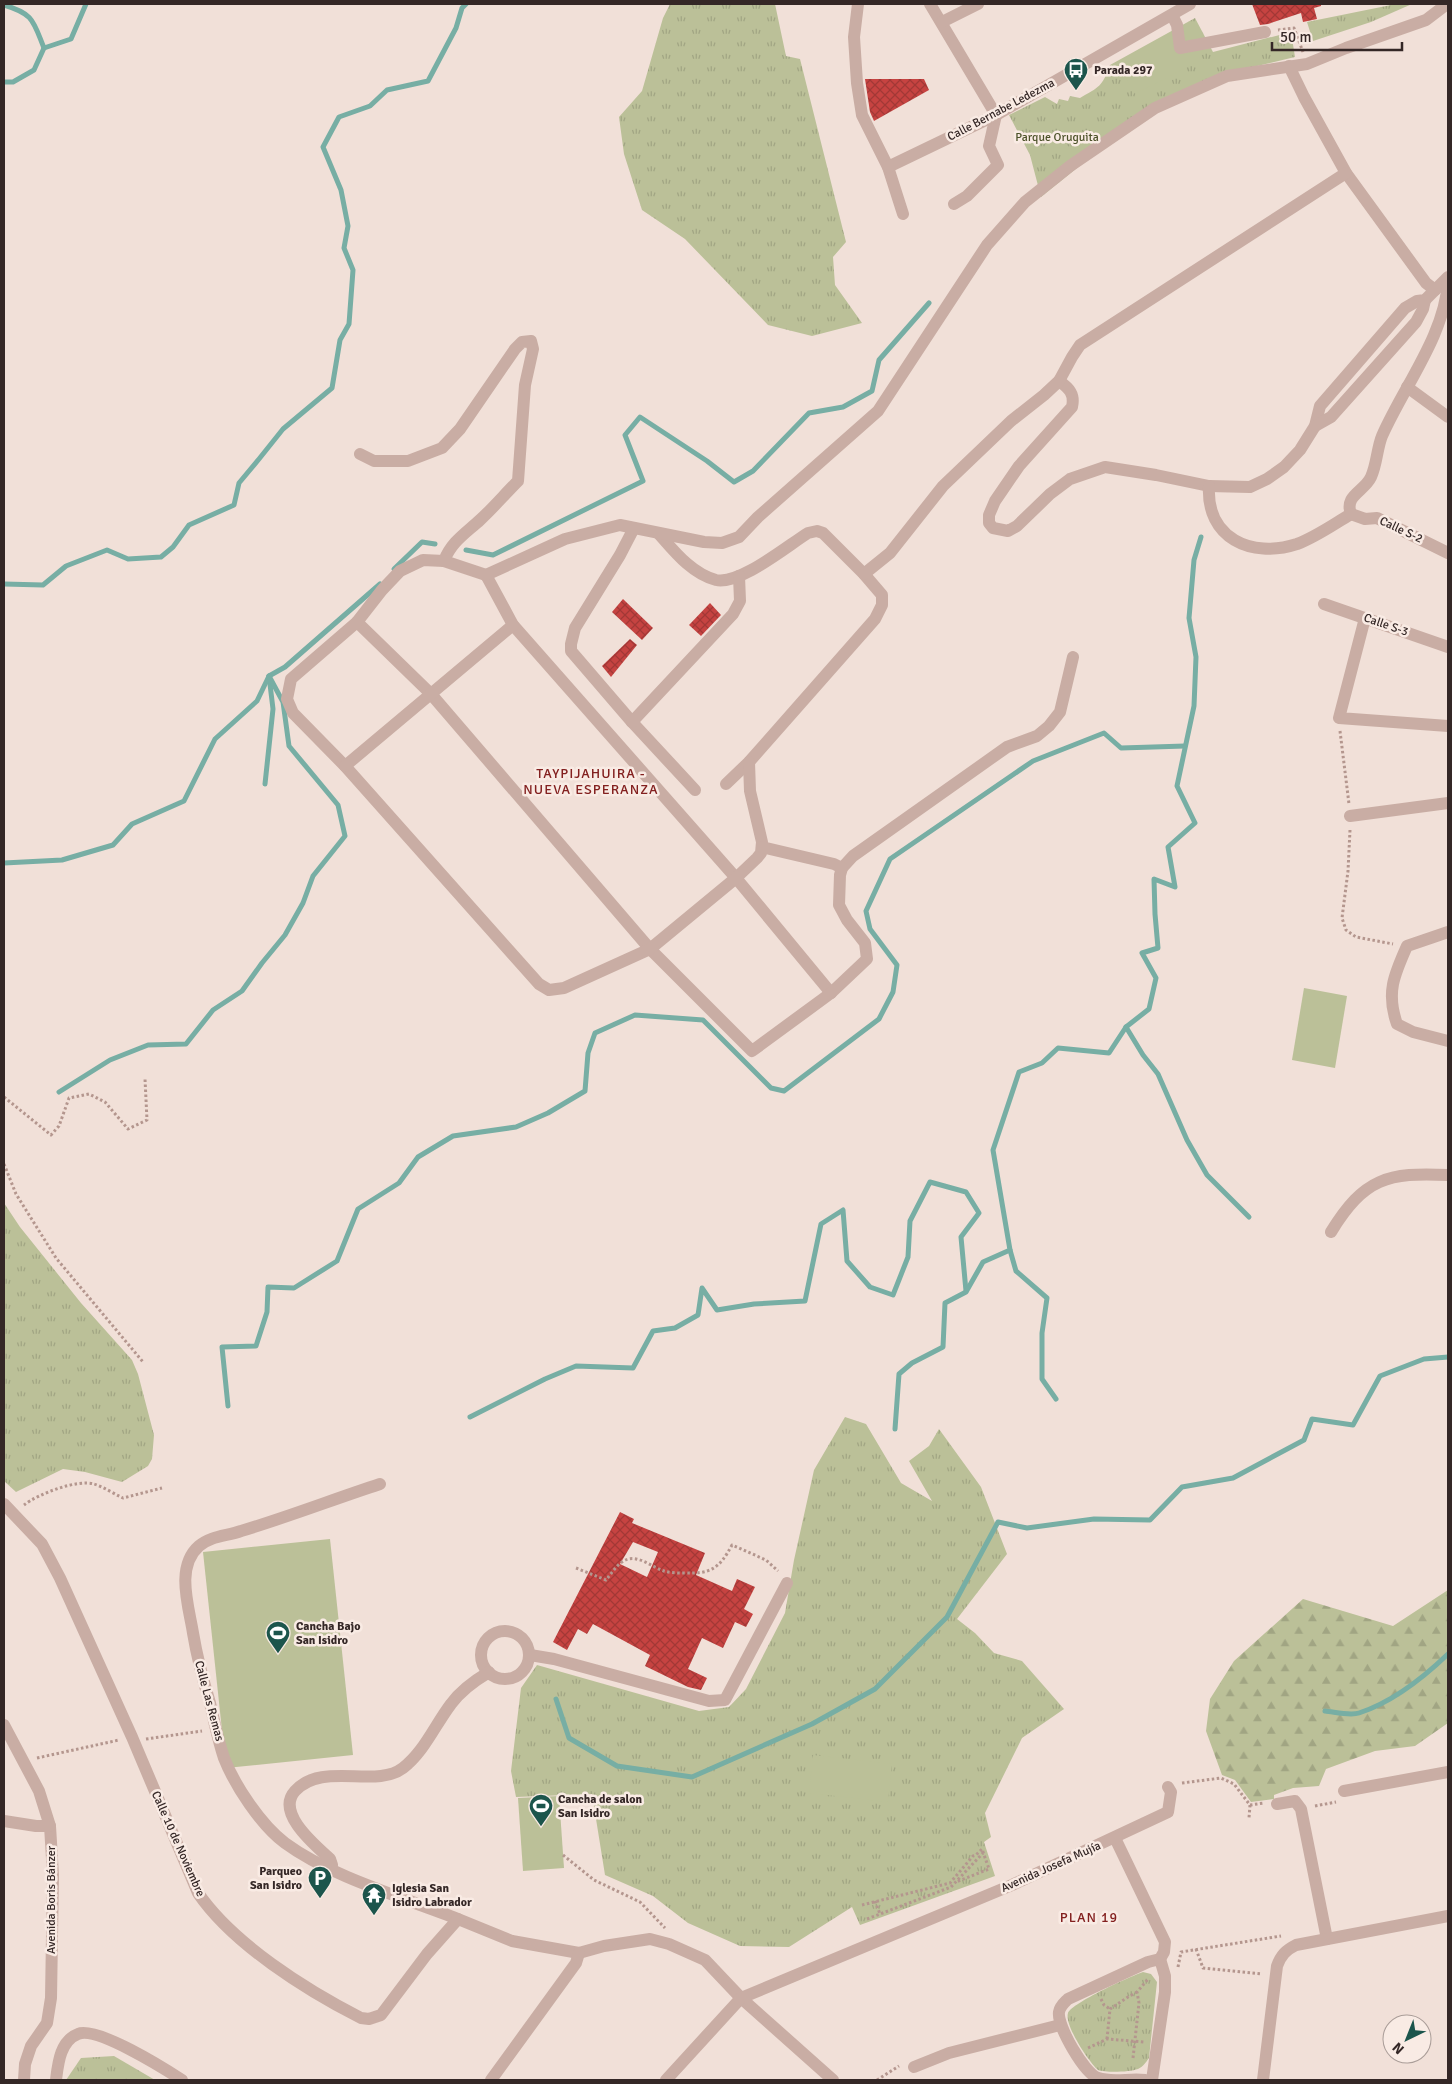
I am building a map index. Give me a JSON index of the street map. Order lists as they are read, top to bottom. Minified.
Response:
{"streets":{"street":["Calle Bernabe Ledezma","Calle S-2","Calle S-3","Calle Las Remas","Calle 10 de Noviembre","Avenida Josefa Mujía","Avenida Boris Bánzer"]},"crossings":[["Calle Las Remas","Calle 10 de Noviembre"]],"districts":["TAYPIJAHUIRA - NUEVA ESPERANZA","PLAN 19"],"parks":["Parque Oruguita"],"places":{"bus stop":["Parada 297"],"sports":["Cancha Bajo San Isidro","Cancha de salon San Isidro"],"parking":["Parqueo San Isidro"],"temple":["Iglesia San Isidro Labrador"]},"scale_bar":"50 m","north":"bottom left"}
